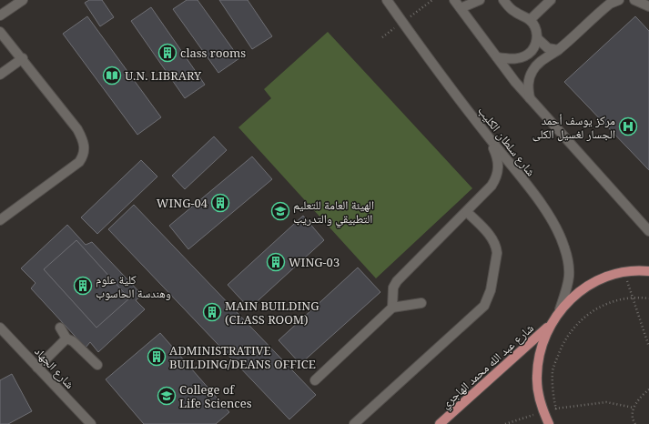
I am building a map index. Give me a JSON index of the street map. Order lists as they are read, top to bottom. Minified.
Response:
{"streets":{"main road":["شارع عبد الله محمد الهاجري"],"street":["شارع سلطان الكليب","شارع الجهاد"]},"places":{"building":["class rooms","WING-04","WING-03","كلية علوم وهندسة الحاسوب","MAIN BUILDING (CLASS ROOM)","ADMINISTRATIVE BUILDING/DEANS OFFICE"],"library":["U.N. LIBRARY"],"hospital":["مركز يوسف أحمد الجسار لغسيل الكلى"],"school or university":["الهيئة العامة للتعليم التطبيقي والتدريب","College of Life Sciences"]}}
